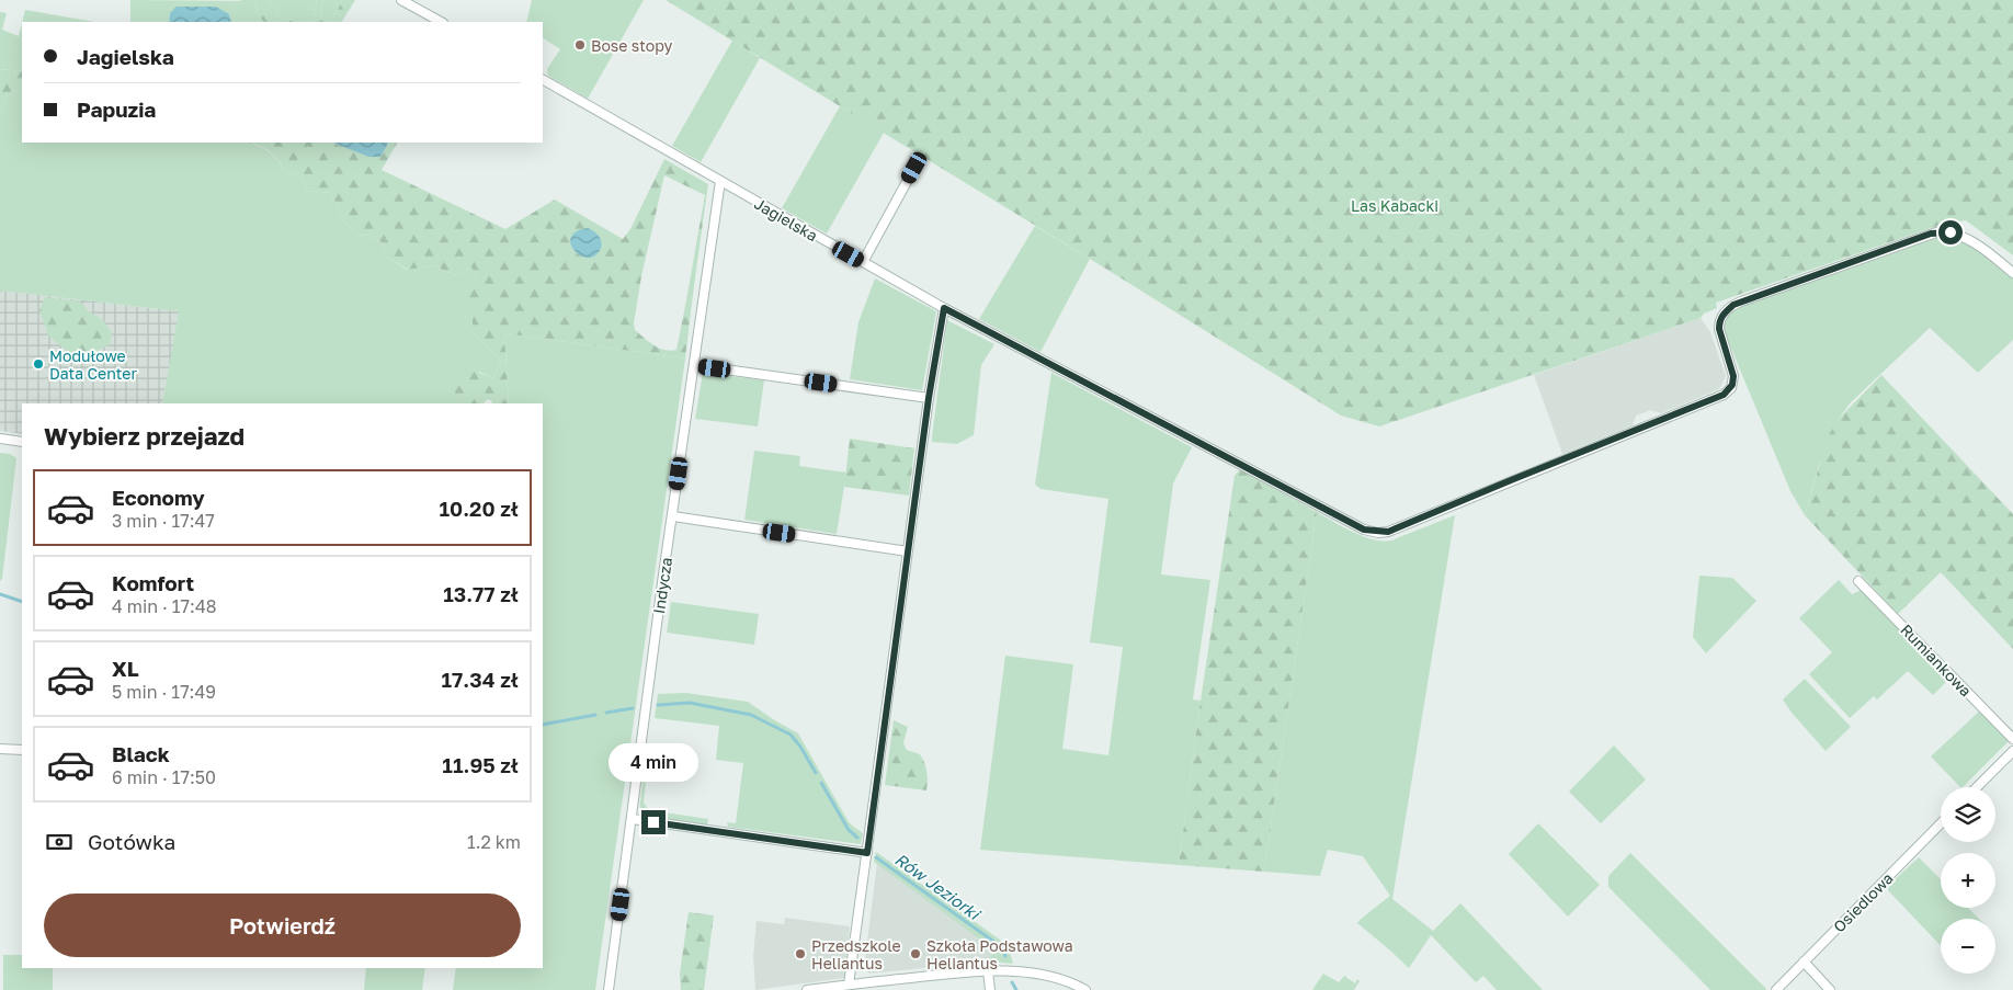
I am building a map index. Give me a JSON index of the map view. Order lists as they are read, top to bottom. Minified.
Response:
{"streets":{"street":["Jagielska","Indycza","Rumiankowa","Osiedlowa"]},"crossings":[["Jagielska","Indycza"]],"water":["Rów Jeziorki"],"parks":["Las Kabacki"],"places":["Bose stopy","Modułowe Data Center","Przedszkole Heliantus","Szkoła Podstawowa Heliantus"],"page":{"banner":["Jagielska","Papuzia"],"heading":"Wybierz przejazd","list":[{"name":"Economy","note":"3 min · 17:47","value":"10.20 zł"},{"name":"Komfort","note":"4 min · 17:48","value":"13.77 zł"},{"name":"XL","note":"5 min · 17:49","value":"17.34 zł"},{"name":"Black","note":"6 min · 17:50","value":"11.95 zł"}],"bubble":"4 min","map_buttons":["+","−"],"pay":["Gotówka","1.2 km"],"buttons":"Potwierdź"}}
